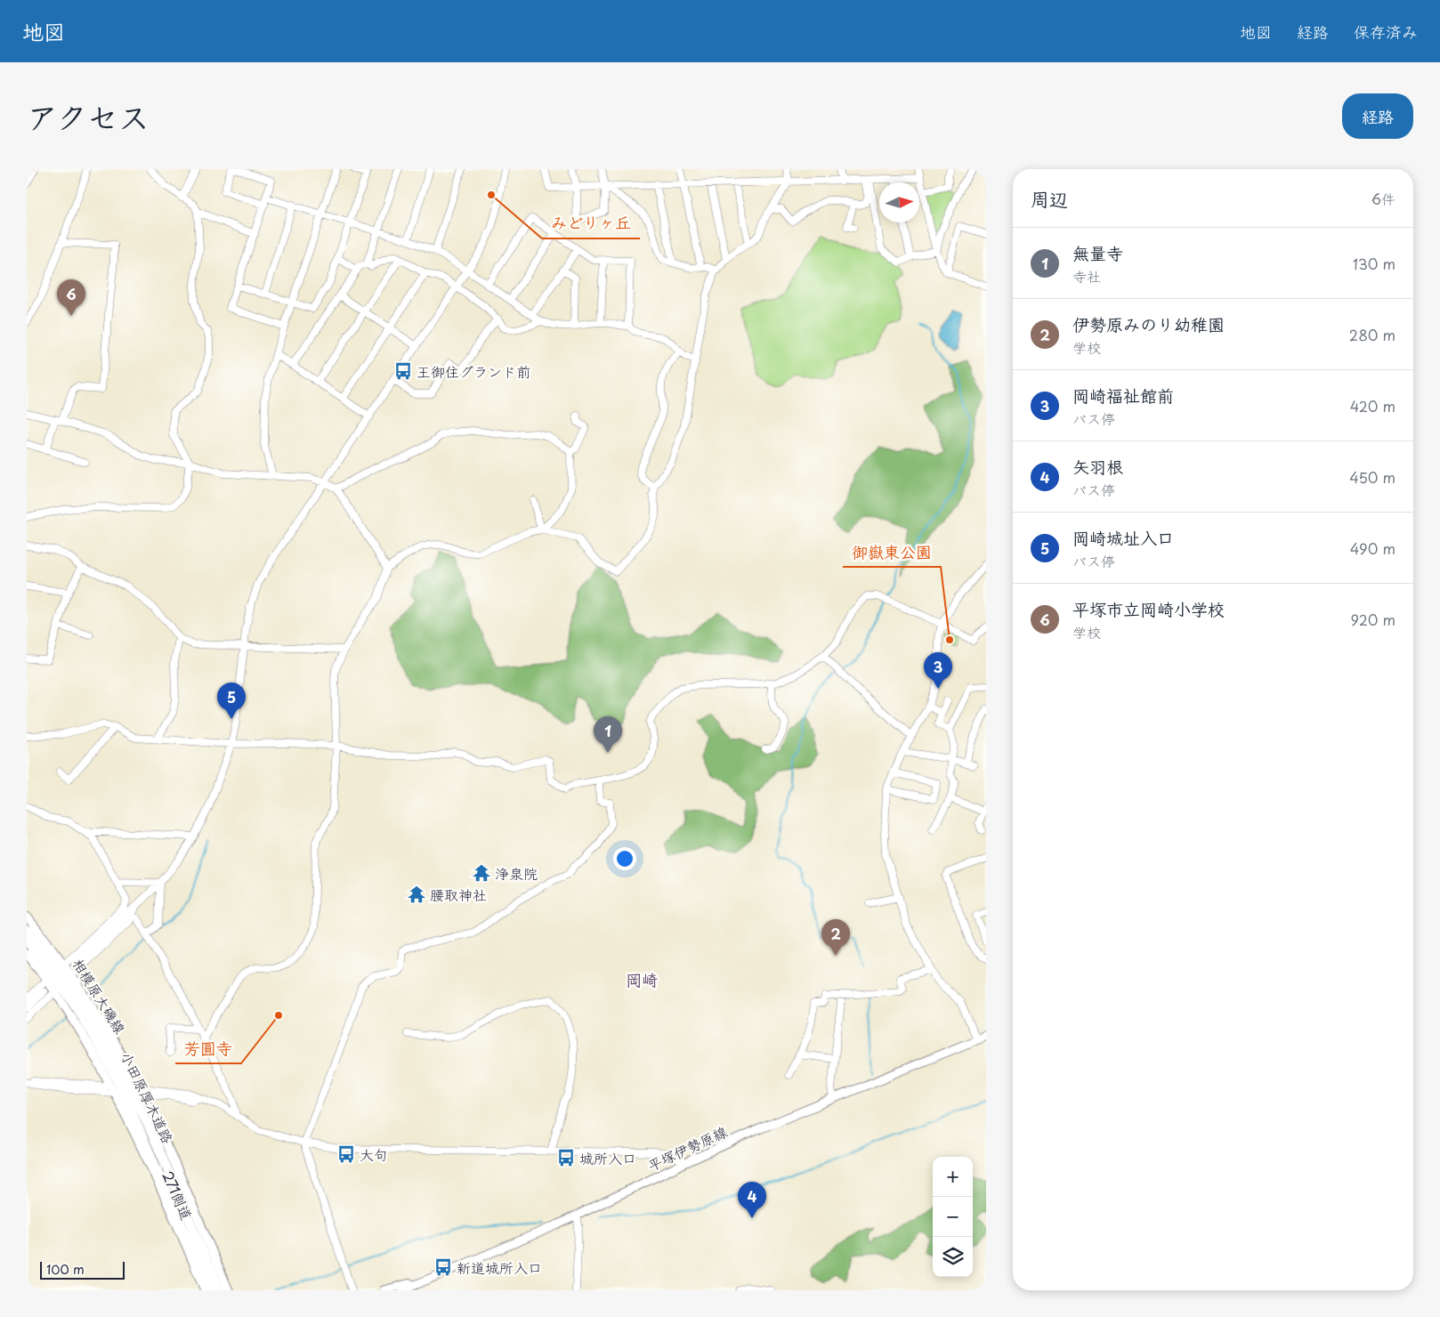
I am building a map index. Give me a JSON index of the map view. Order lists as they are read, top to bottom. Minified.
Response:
{"streets":{"highway":["小田原厚木道路"],"main road":["相模原大磯線","平塚伊勢原線","271側道"]},"districts":["岡崎"],"places":{"other":["みどりヶ丘","御嶽東公園","芳圓寺"],"bus stop":["王御住グランド前","大句","城所入口","新道城所入口"],"temple":["浄泉院","腰取神社"]},"scale_bar":"100 m","north":"right","page":{"header":"地図","nav":["地図","経路","保存済み"],"title":"アクセス","buttons":"経路","heading":["周辺","6件"],"list":[{"mark":"1","name":"無量寺","note":"寺社","value":"130 m"},{"mark":"2","name":"伊勢原みのり幼稚園","note":"学校","value":"280 m"},{"mark":"3","name":"岡崎福祉館前","note":"バス停","value":"420 m"},{"mark":"4","name":"矢羽根","note":"バス停","value":"450 m"},{"mark":"5","name":"岡崎城址入口","note":"バス停","value":"490 m"},{"mark":"6","name":"平塚市立岡崎小学校","note":"学校","value":"920 m"}],"pins":["6","3","5","1","2","4"],"map_buttons":["+","−"],"scale":"100 m"}}
